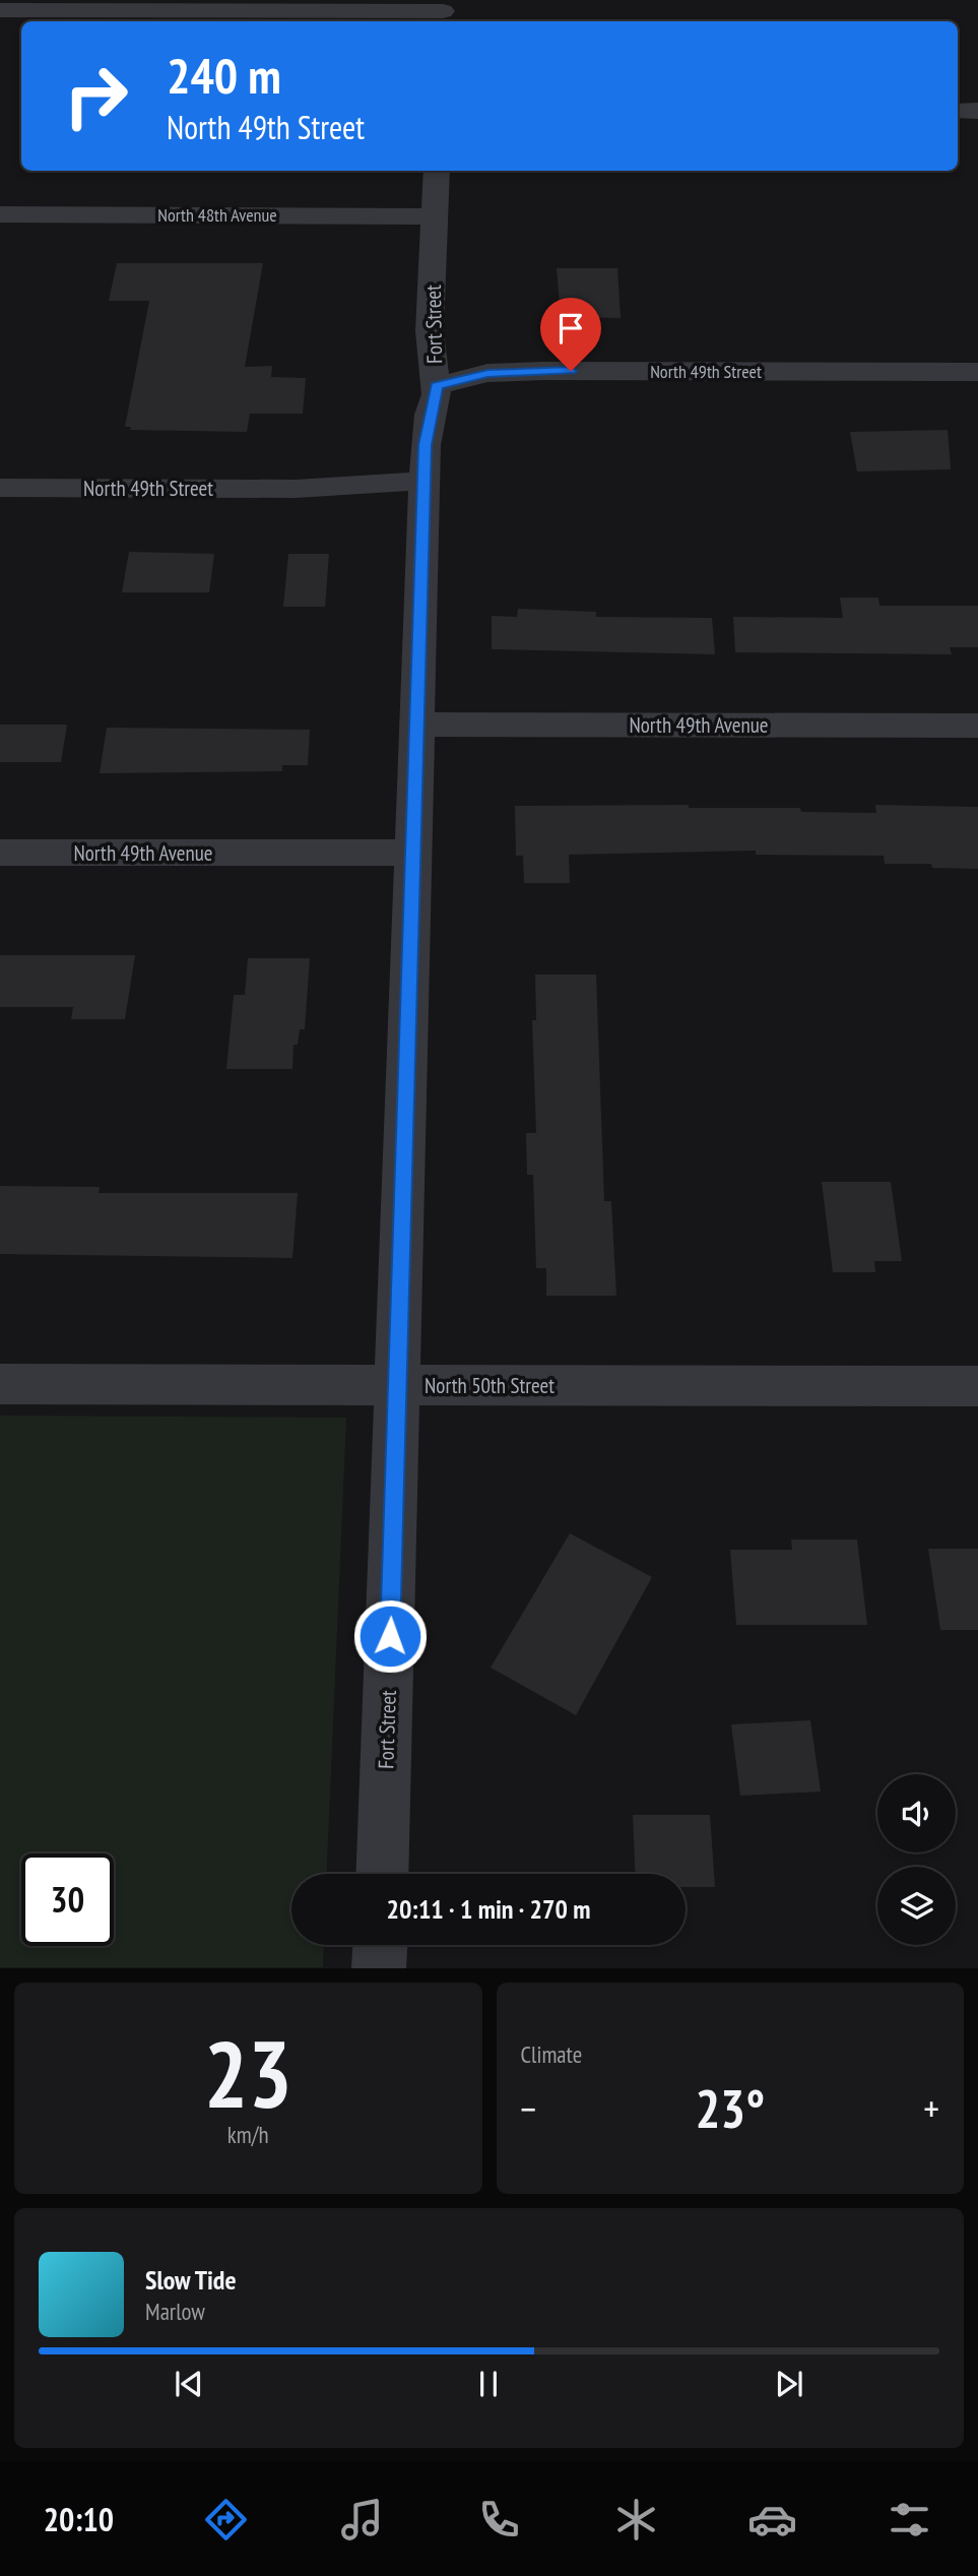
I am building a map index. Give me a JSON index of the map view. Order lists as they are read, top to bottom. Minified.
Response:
{"streets":{"street":["North 48th Avenue","Fort Street","North 49th Street","North 49th Avenue","North 50th Street"]},"crossings":[["North 48th Avenue","Fort Street"],["Fort Street","North 49th Street"],["Fort Street","North 49th Avenue"],["Fort Street","North 50th Street"]],"page":{"turn":["240 m","North 49th Street"],"limit":"30","trip":"20:11 · 1 min · 270 m","tile":[["23","km/h"],"Climate"],"heat":["−","23°","+"],"song":["Slow Tide","Marlow"],"tabs":"20:10"}}
